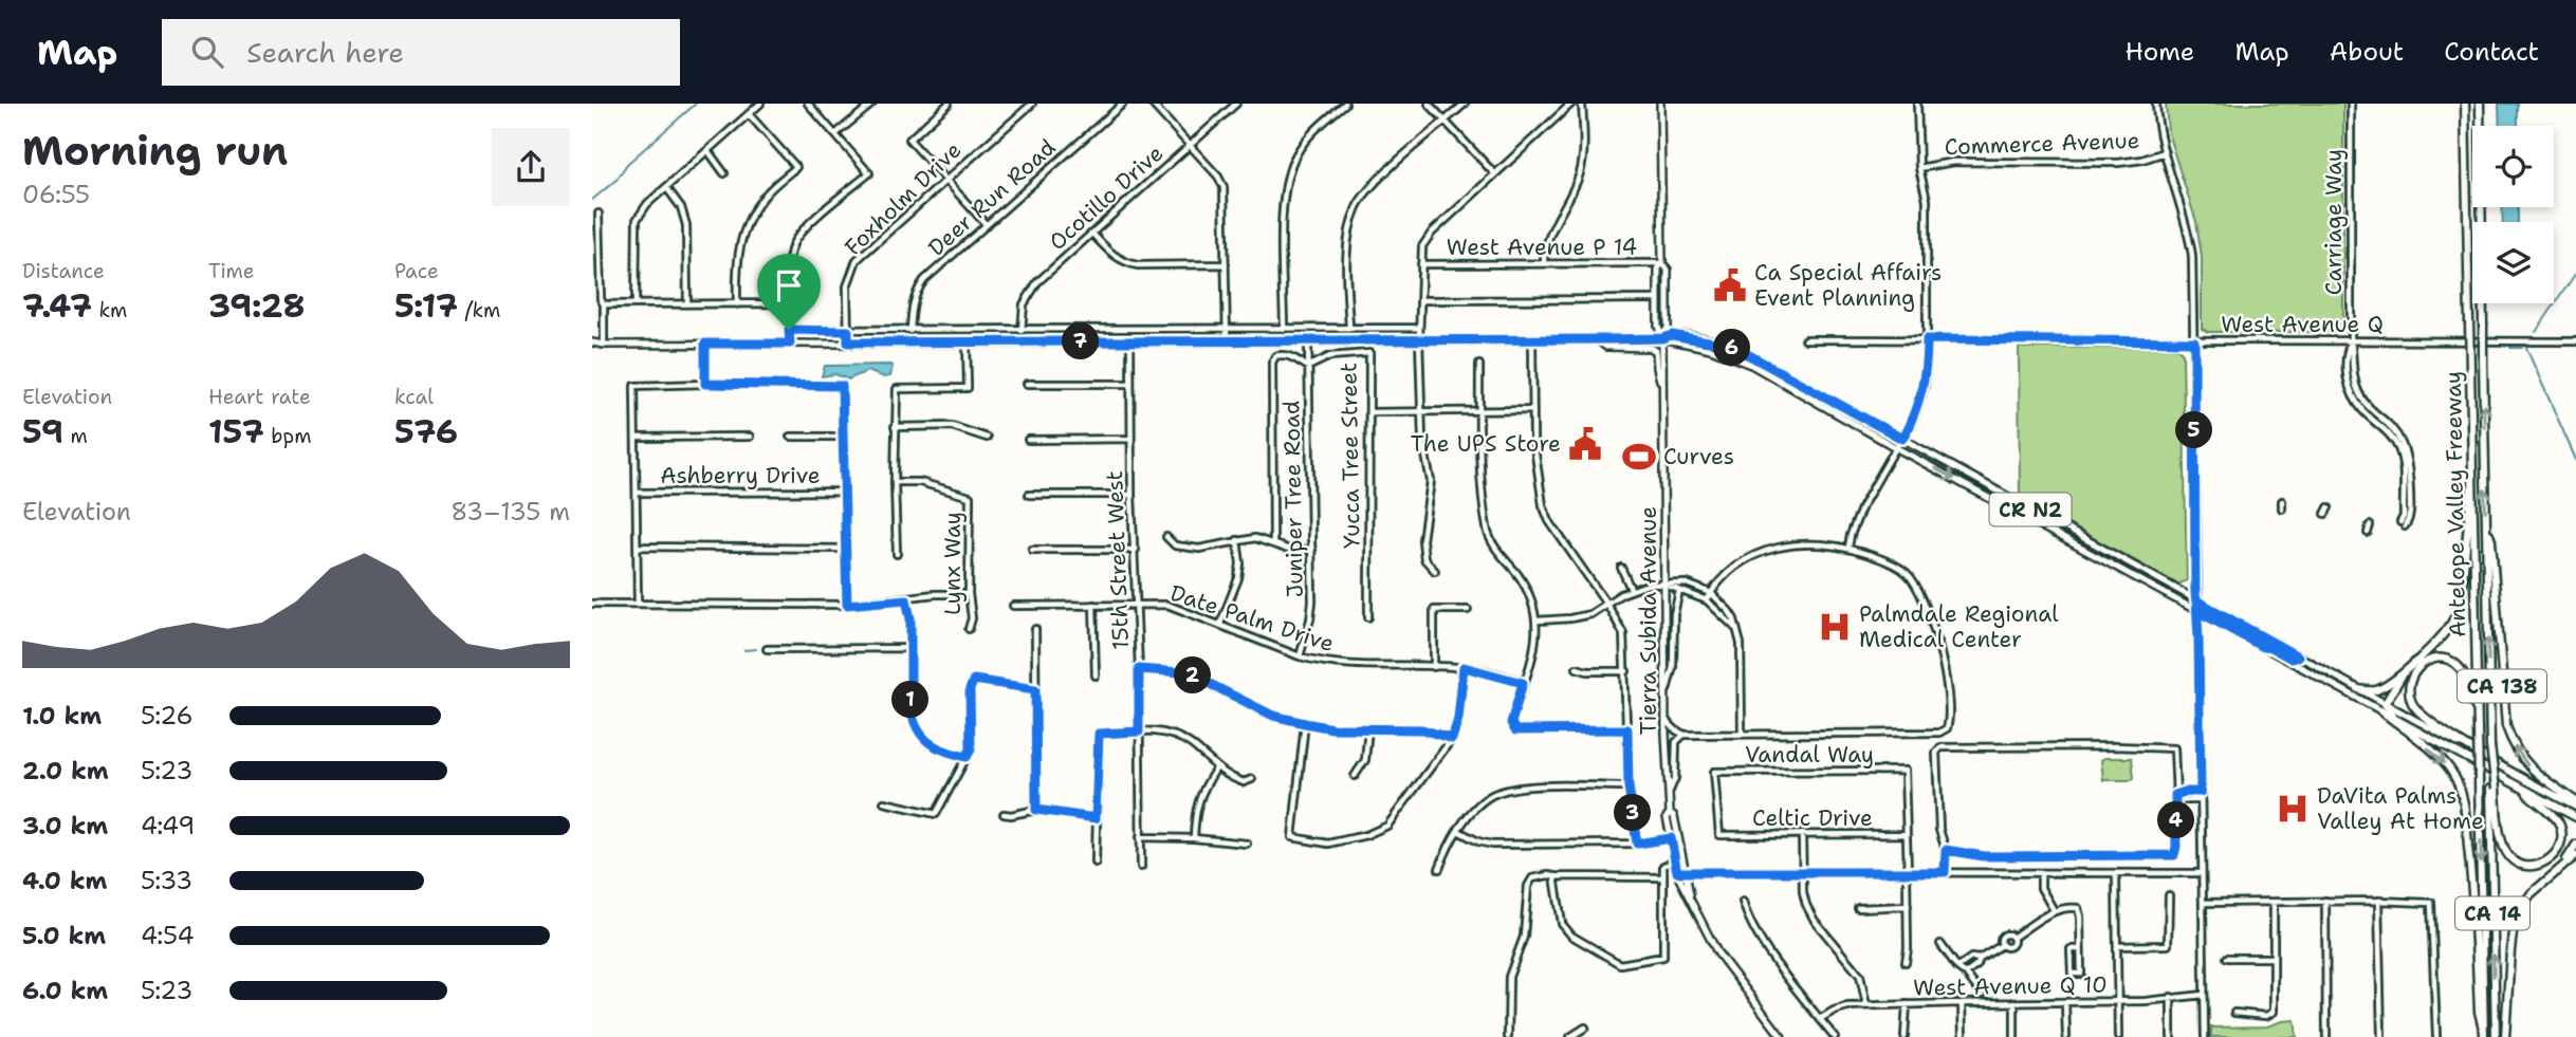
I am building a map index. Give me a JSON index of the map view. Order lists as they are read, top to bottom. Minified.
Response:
{"streets":{"highway":["Antelope Valley Freeway","CR N2","CA 138","CA 14"],"main road":["Tierra Subida Avenue"],"street":["Commerce Avenue","Deer Run Road","Ocotillo Drive","Foxholm Drive","Carriage Way","West Avenue P 14","West Avenue Q","Yucca Tree Street","Ashberry Drive","Juniper Tree Road","15th Street West","Lynx Way","Date Palm Drive","Vandal Way","Celtic Drive","West Avenue Q 10"]},"crossings":[["Foxholm Drive","CR N2"],["Carriage Way","West Avenue Q"],["Yucca Tree Street","Juniper Tree Road"],["Juniper Tree Road","CR N2"],["Juniper Tree Road","Date Palm Drive"],["Antelope Valley Freeway","CA 138"],["CR N2","15th Street West"],["CR N2","Tierra Subida Avenue"],["CR N2","CA 138"],["15th Street West","Date Palm Drive"],["Vandal Way","Celtic Drive"]],"places":{"public building":["Ca Special Affairs Event Planning","The UPS Store"],"sports":["Curves"],"hospital":["Palmdale Regional Medical Center","DaVita Palms Valley At Home"]},"page":{"header":"Map","search":"Search here","nav":["Home","Map","About","Contact"],"heading":["Morning run","06:55"],"stats":[["Distance","7.47 km"],["Time","39:28"],["Pace","5:17 /km"],["Elevation","59 m"],["Heart rate","157 bpm"],["kcal","576"]],"pins":["7","6","5","2","1","3","4"],"chart":["Elevation","83–135 m"],"list":[{"name":"1.0 km","note":"5:26"},{"name":"2.0 km","note":"5:23"},{"name":"3.0 km","note":"4:49"},{"name":"4.0 km","note":"5:33"},{"name":"5.0 km","note":"4:54"},{"name":"6.0 km","note":"5:23"}]}}
